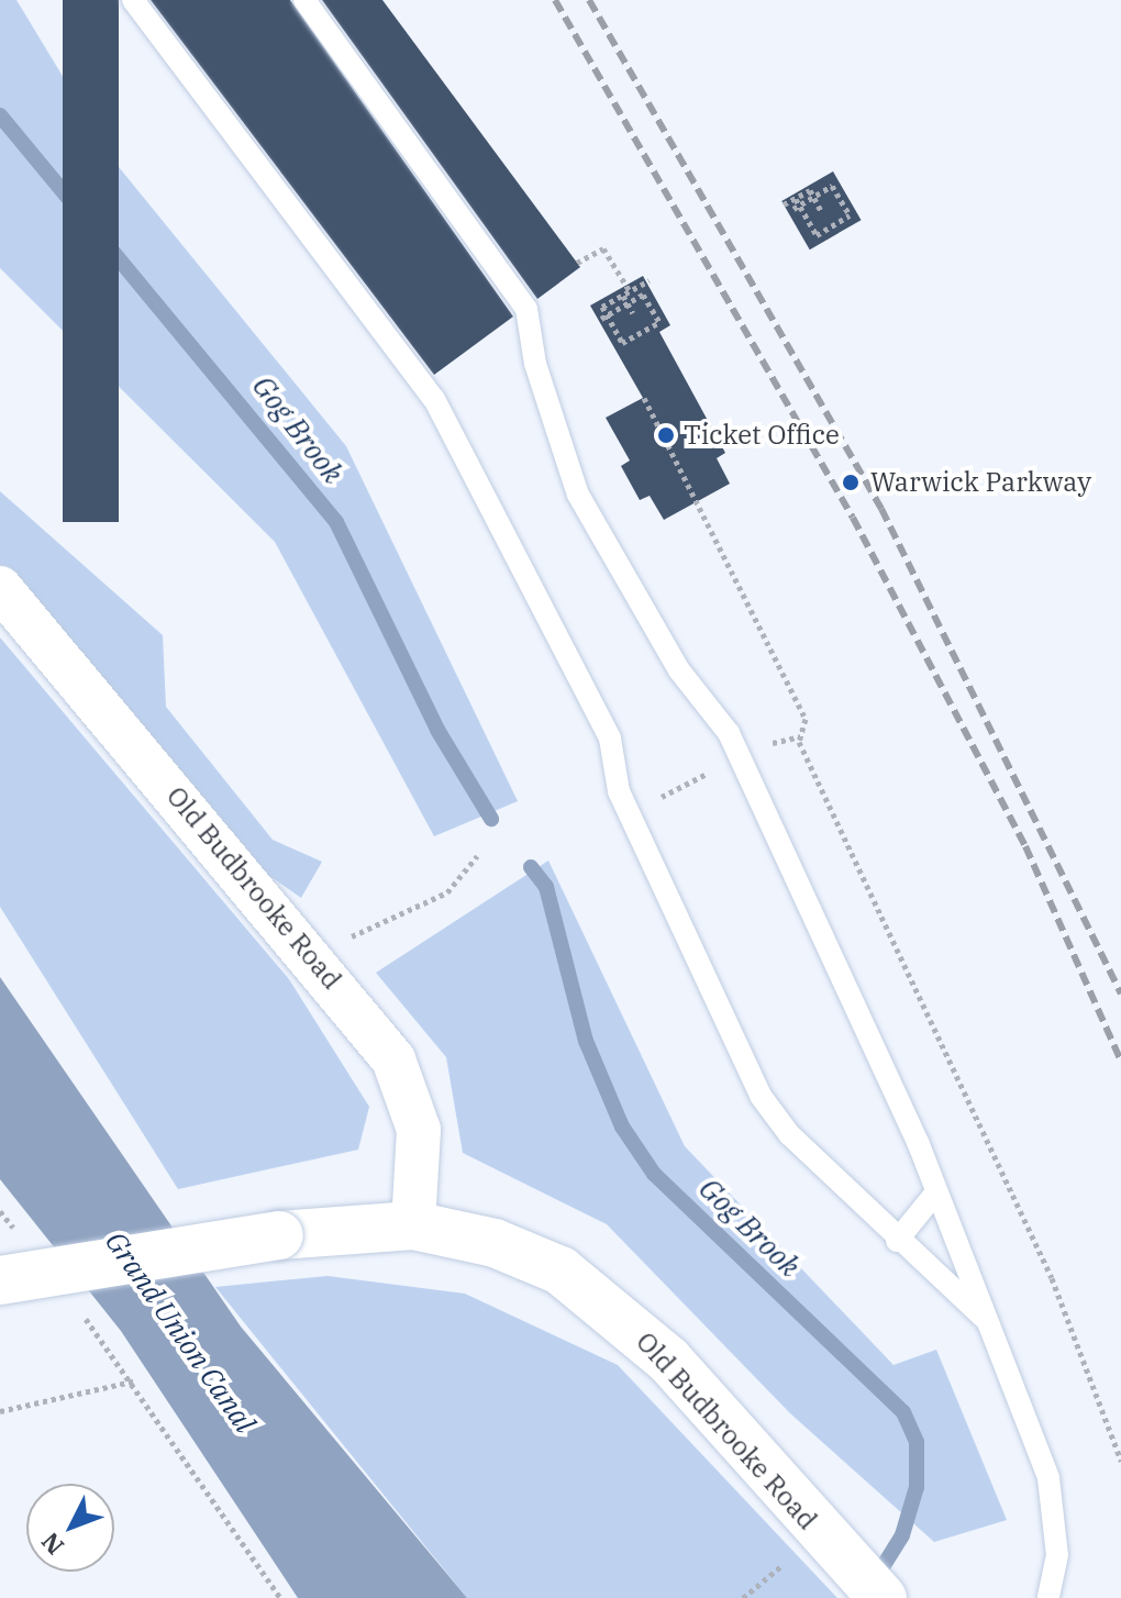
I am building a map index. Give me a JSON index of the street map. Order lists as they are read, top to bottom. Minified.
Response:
{"streets":{"street":["Old Budbrooke Road"]},"water":["Gog Brook","Grand Union Canal"],"places":["Ticket Office","Warwick Parkway"],"north":"bottom left"}
